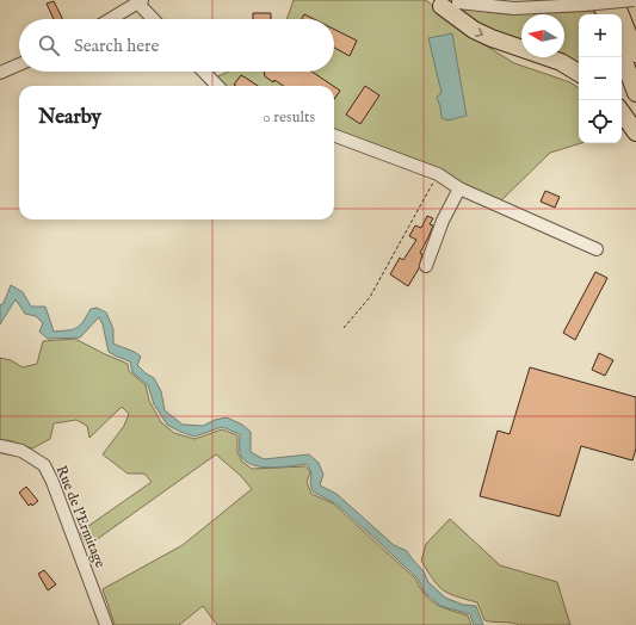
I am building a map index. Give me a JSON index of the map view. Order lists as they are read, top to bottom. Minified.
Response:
{"streets":{"street":["Rue de l'Ermitage"]},"north":"left","page":{"map_buttons":["+","−"],"search":"Search here","heading":["Nearby","0 results"]}}
